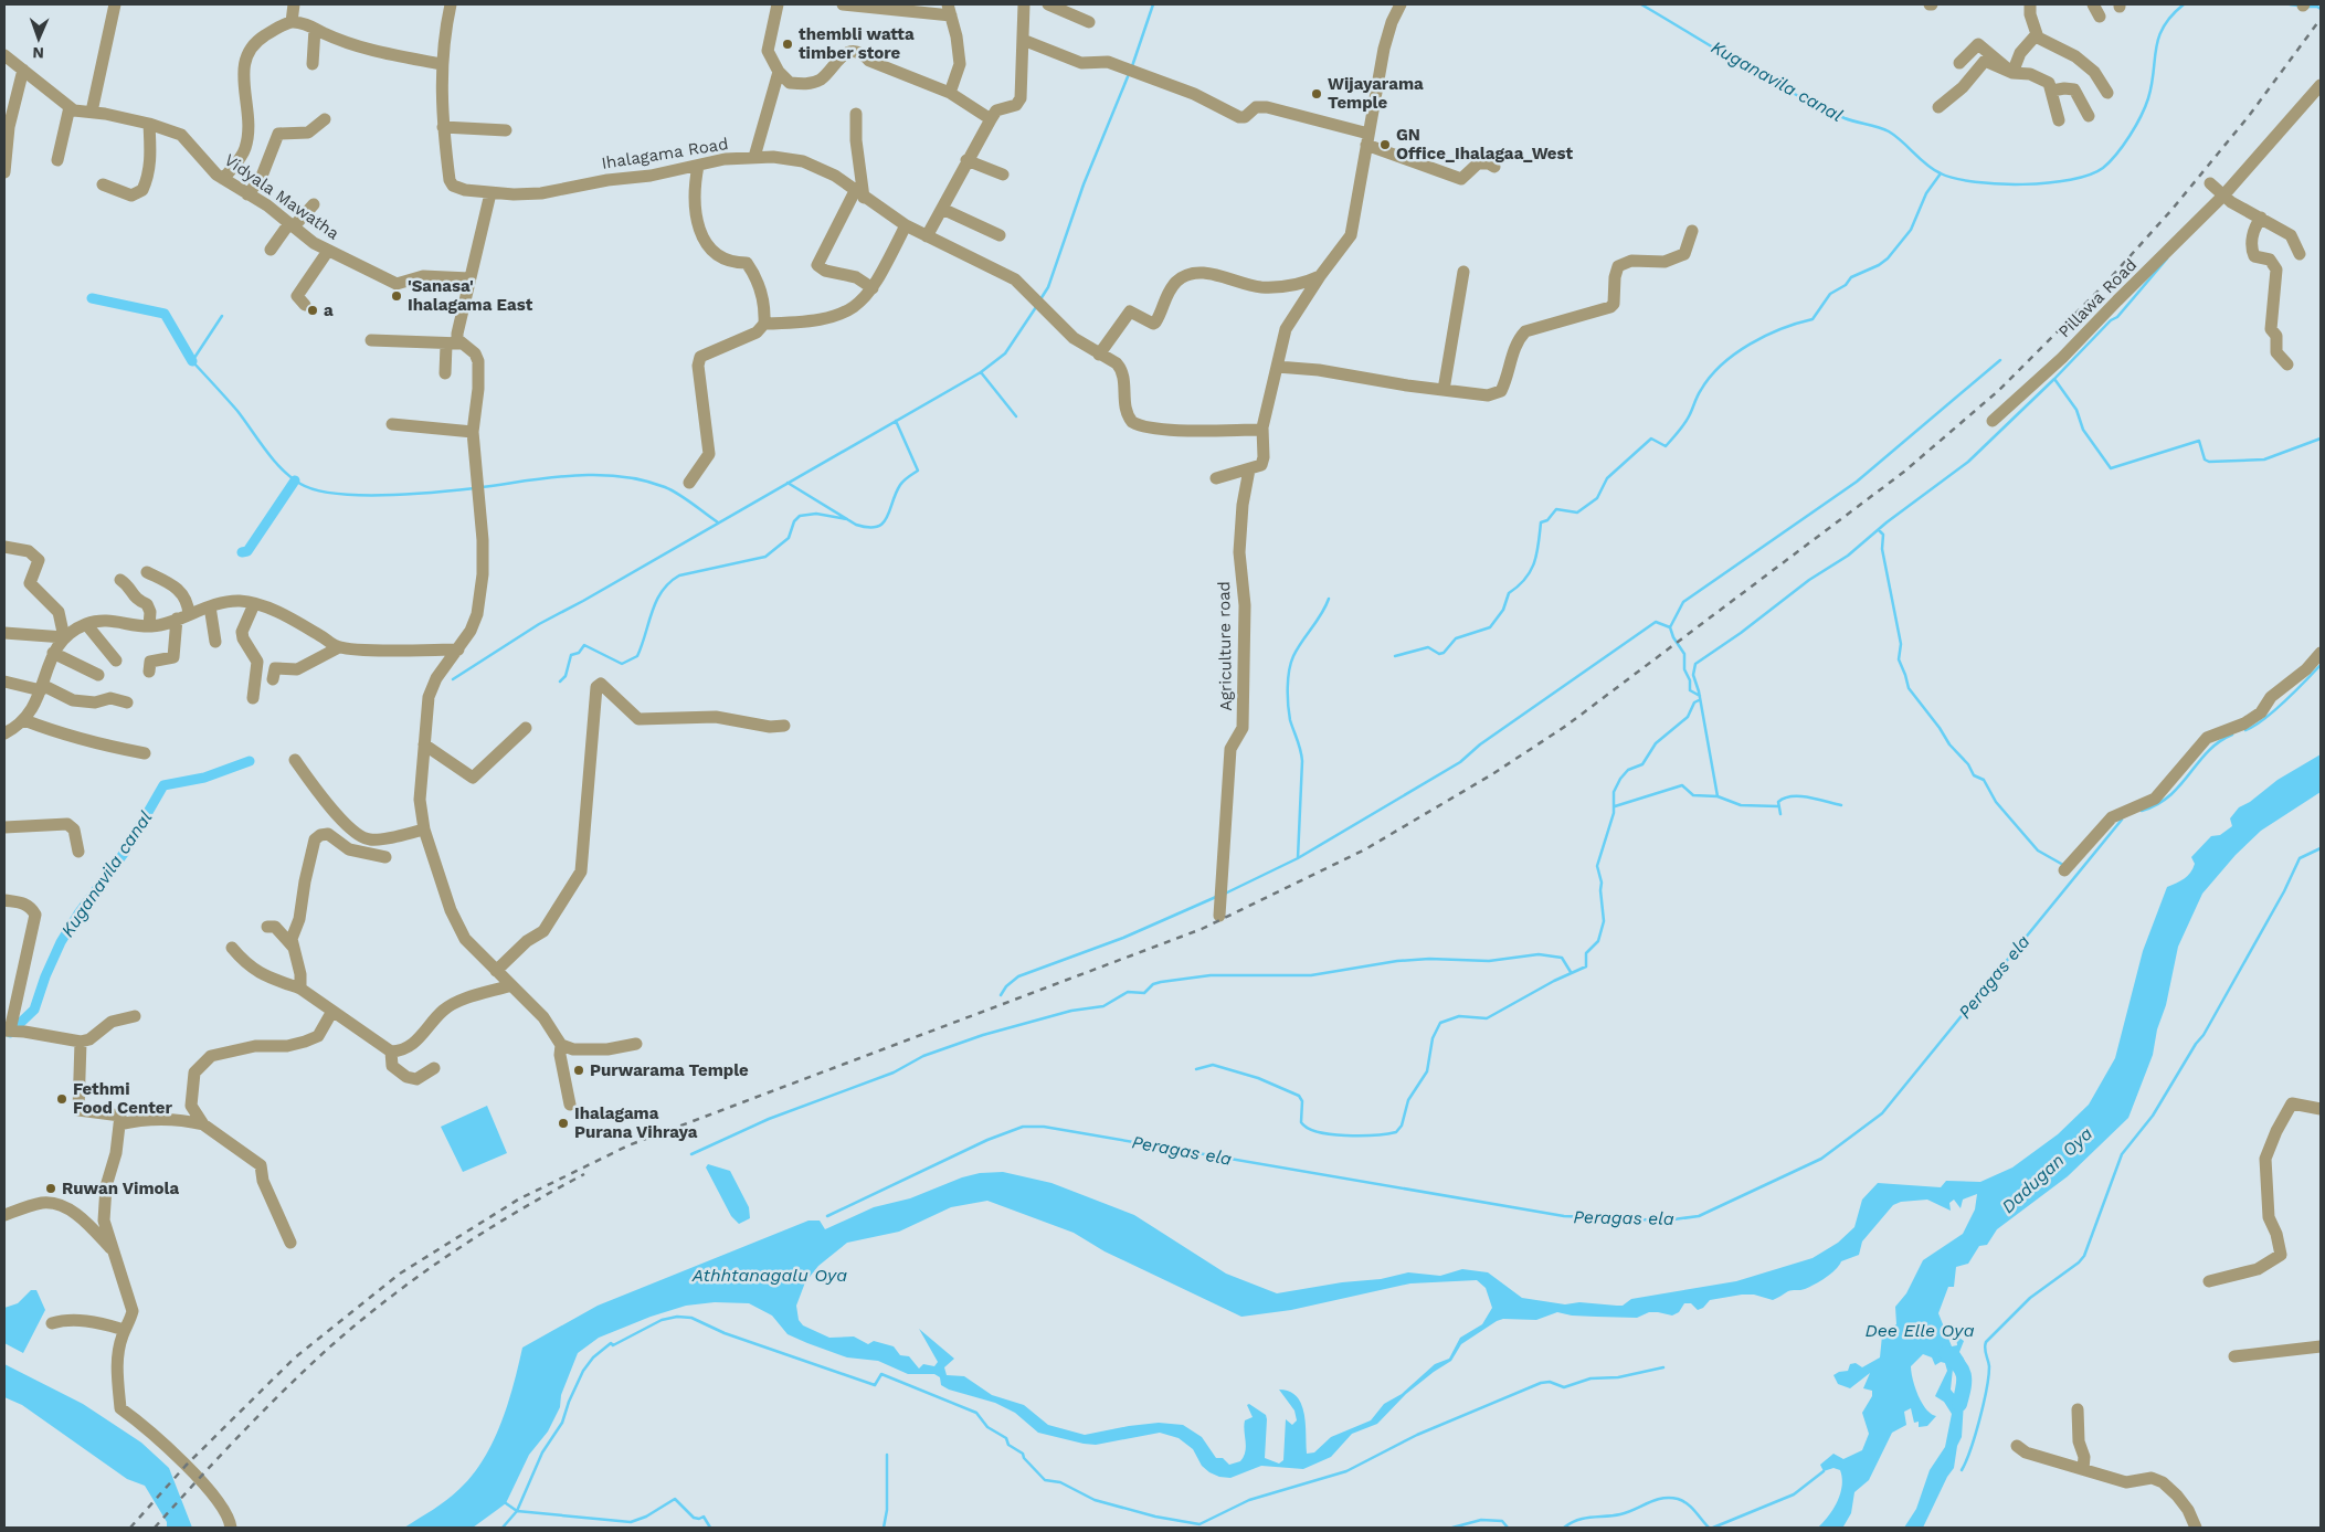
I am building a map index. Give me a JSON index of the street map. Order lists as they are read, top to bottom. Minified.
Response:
{"streets":{"street":["Ihalagama Road","Vidyala Mawatha","Pillawa Road","Agriculture road"]},"water":["Kuganavila canal","Peragas ela","Dadugan Oya","Athhtanagalu Oya","Dee Elle Oya"],"places":["thembli watta timber store","Wijayarama Temple","GN Office_Ihalagaa_West","'Sanasa' Ihalagama East","a","Purwarama Temple","Fethmi Food Center","Ihalagama Purana Vihraya","Ruwan Vimola"],"north":"bottom"}
